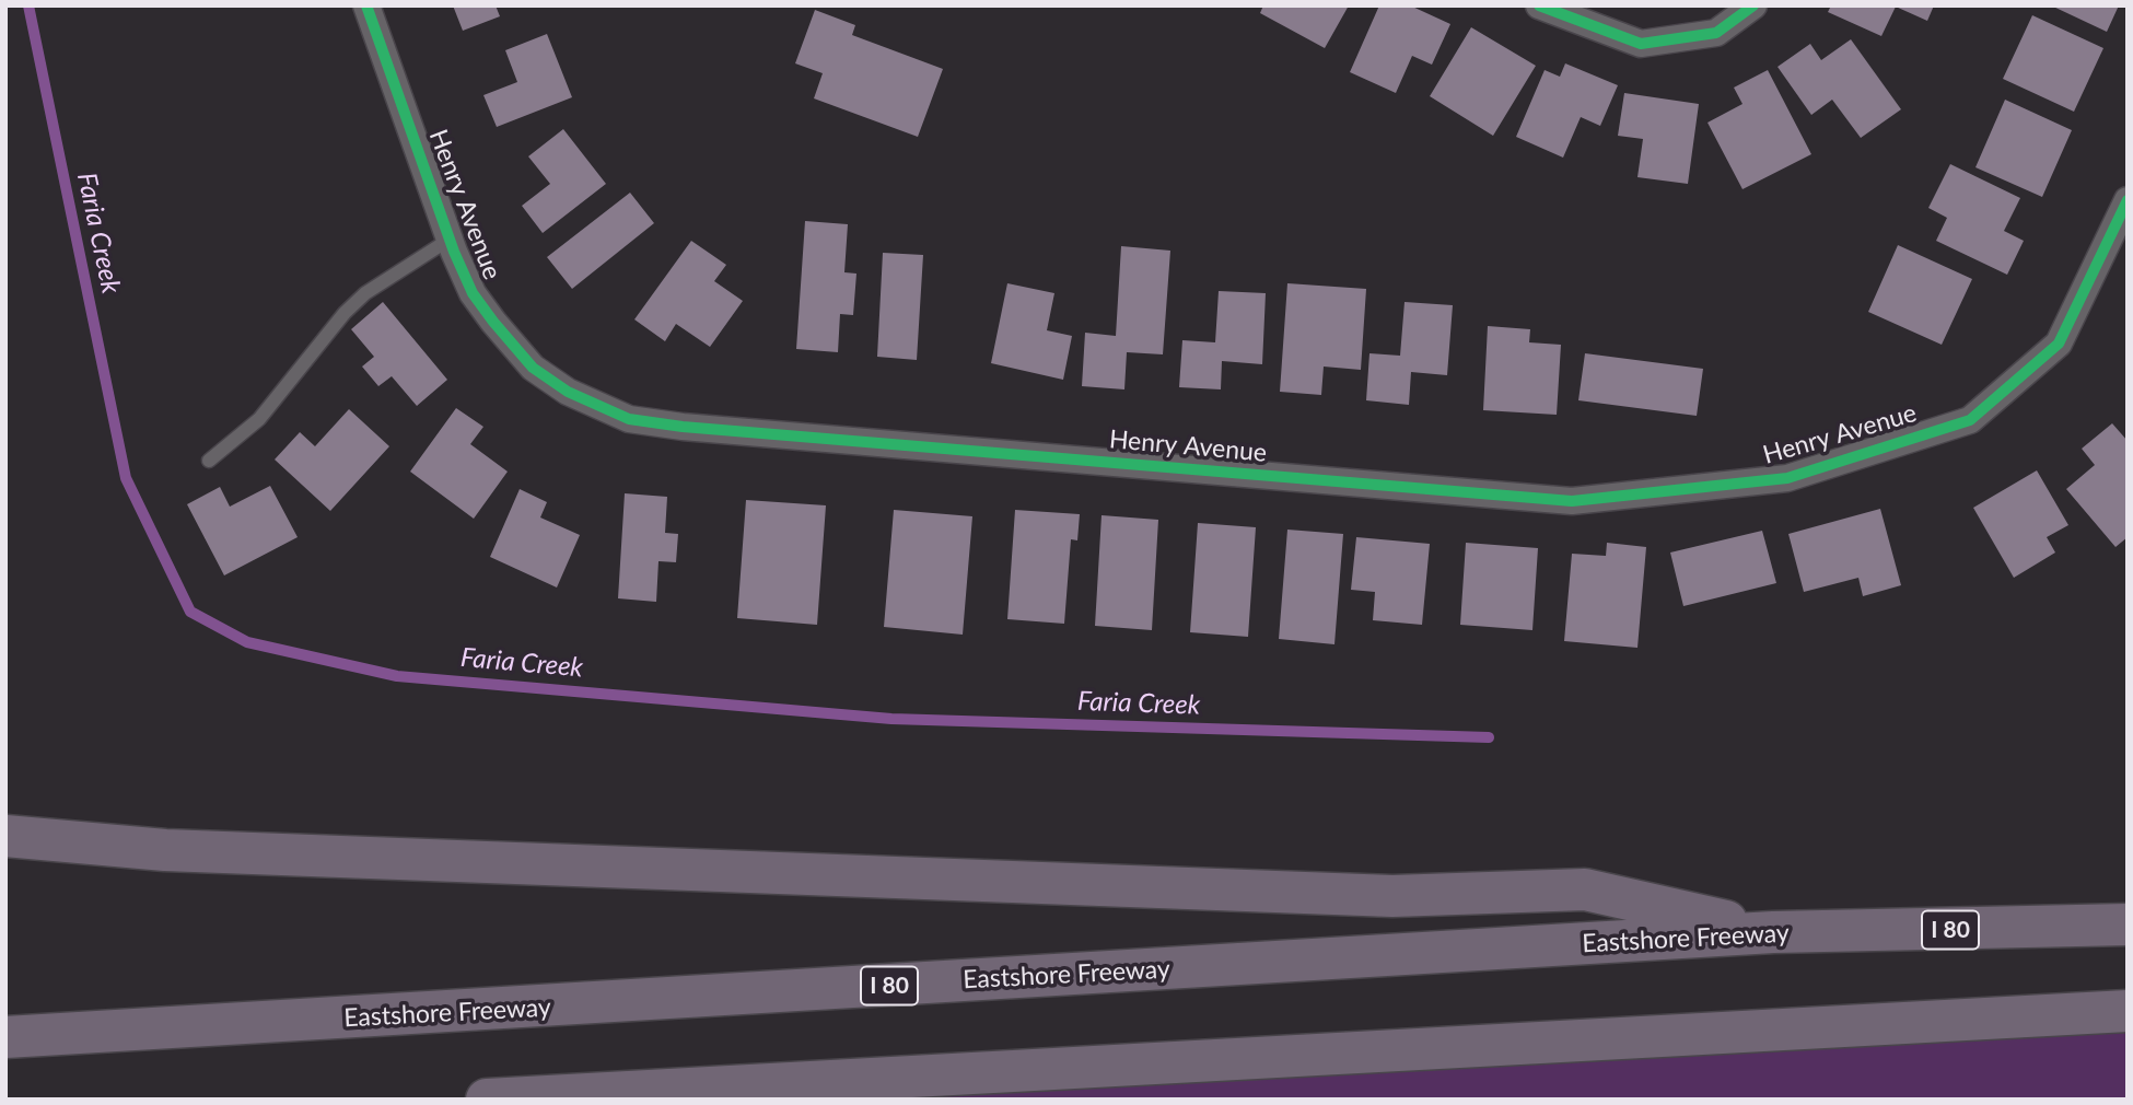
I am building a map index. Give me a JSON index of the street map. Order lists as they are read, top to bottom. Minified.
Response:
{"streets":{"highway":["I 80","Eastshore Freeway"],"street":["Henry Avenue"]},"water":["Faria Creek"]}
